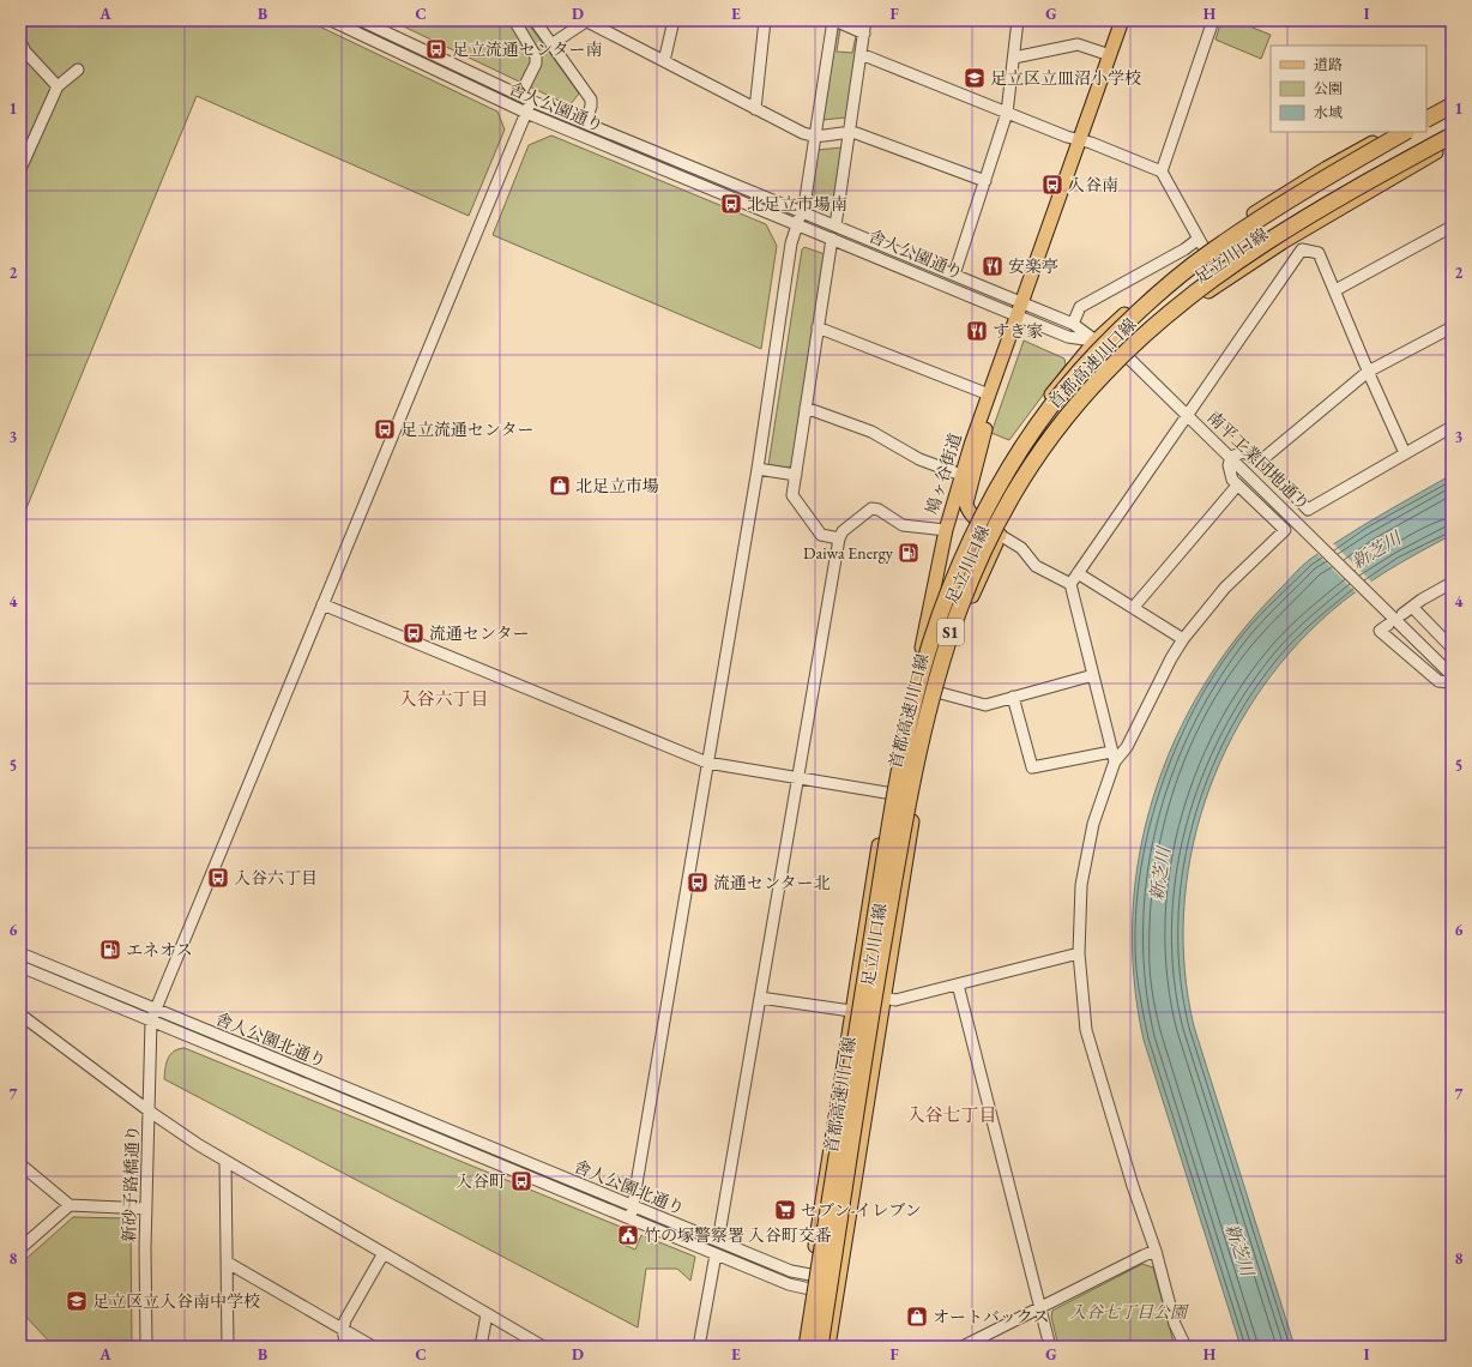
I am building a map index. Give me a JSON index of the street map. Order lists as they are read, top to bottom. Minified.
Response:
{"streets":{"highway":["首都高速川口線","S1"],"main road":["足立川口線","鳩ヶ谷街道"],"street":["舎人公園通り","南平工業団地通り","舎人公園北通り","新砂子路橋通り"]},"crossings":[["舎人公園通り","足立川口線"],["舎人公園通り","南平工業団地通り"],["舎人公園通り","鳩ヶ谷街道"],["足立川口線","南平工業団地通り"],["足立川口線","鳩ヶ谷街道"],["足立川口線","舎人公園北通り"],["舎人公園北通り","新砂子路橋通り"]],"districts":["入谷六丁目","入谷七丁目"],"water":["新芝川"],"parks":["入谷七丁目公園"],"places":{"bus stop":["足立流通センター南","入谷南","北足立市場南","足立流通センター","流通センター","入谷六丁目","流通センター北","入谷町"],"school or university":["足立区立皿沼小学校","足立区立入谷南中学校"],"restaurant":["安楽亭","すき家"],"shop":["北足立市場","オートバックス"],"fuel station":["Daiwa Energy","エネオス"],"supermarket":["セブン-イレブン"],"public building":["竹の塚警察署 入谷町交番"]},"legend":["道路","公園","水域"],"grid":{"columns":["A","B","C","D","E","F","G","H","I"],"rows":["1","2","3","4","5","6","7","8"]}}
